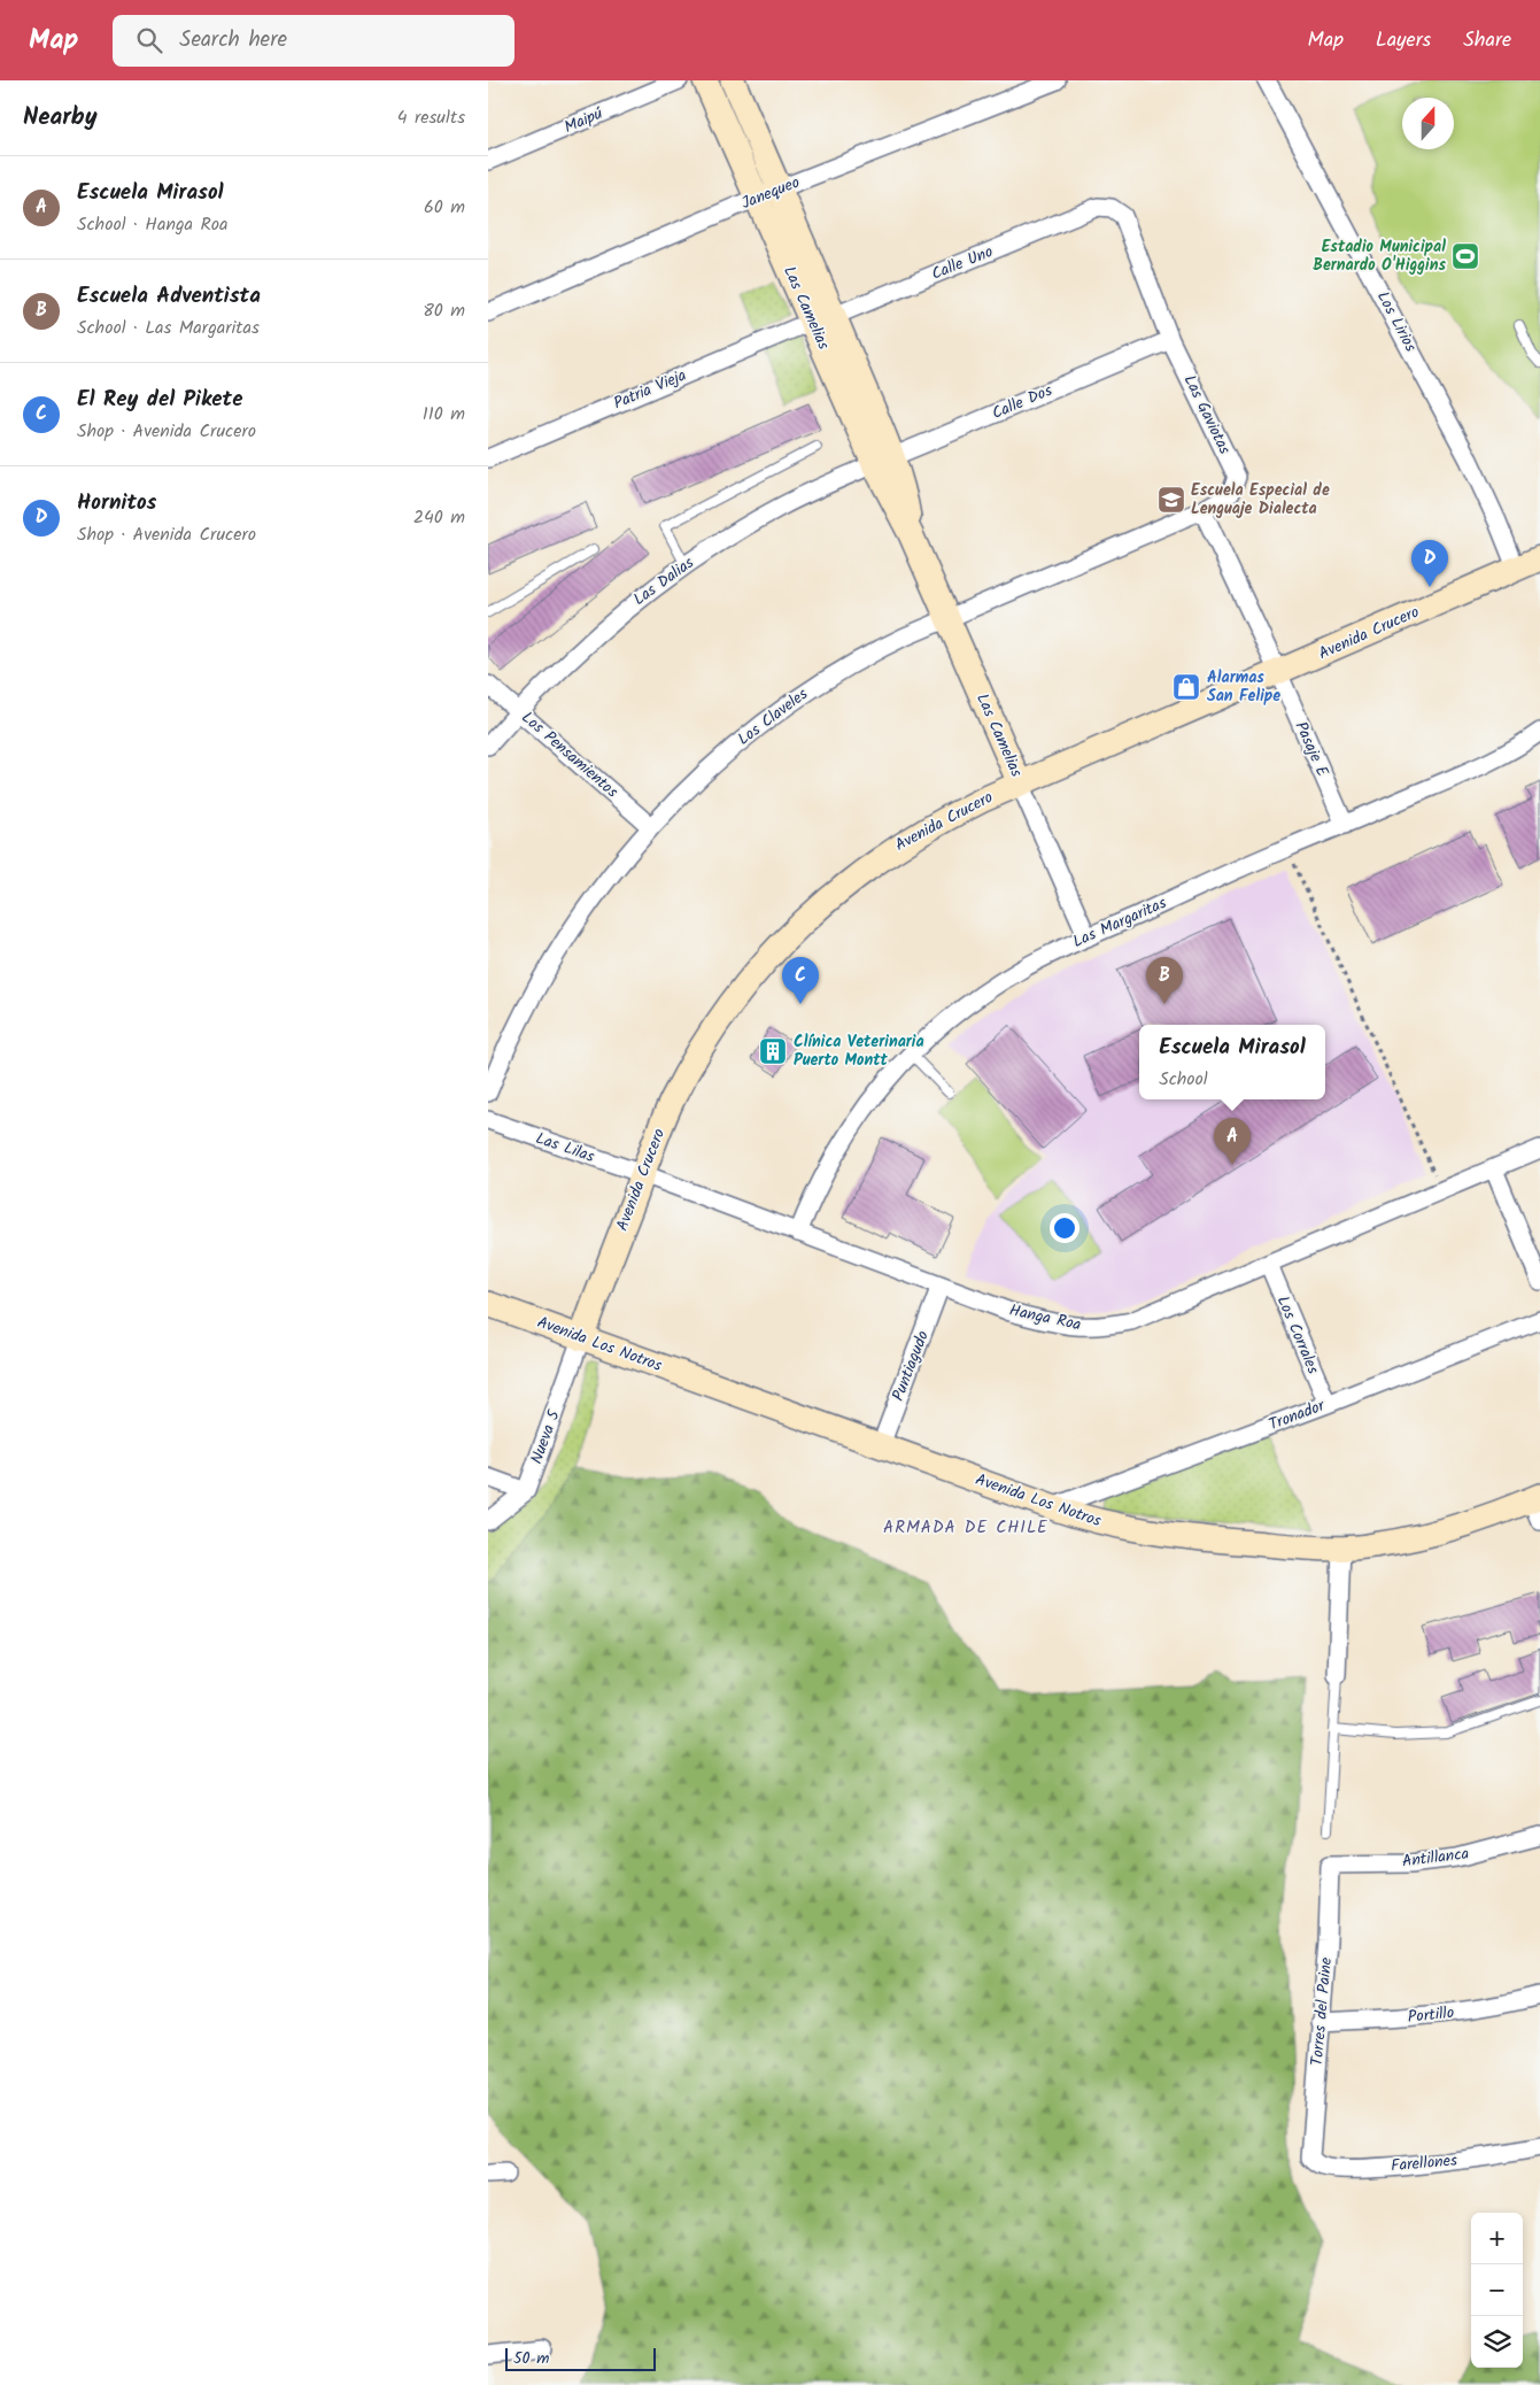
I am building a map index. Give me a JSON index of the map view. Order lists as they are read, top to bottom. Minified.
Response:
{"streets":{"main road":["Las Camelias","Avenida Crucero","Avenida Los Notros"],"street":["Maipú","Janequeo","Calle Uno","Los Lirios","Patria Vieja","Calle Dos","Las Gaviotas","Las Dalias","Los Claveles","Pasaje E","Los Pensamientos","Las Margaritas","Las Lilas","Hanga Roa","Los Corrales","Puntiagudo","Tronador","Nueva 5","Antillanca","Torres del Paine","Portillo","Farellones"]},"crossings":[["Janequeo","Las Camelias"],["Calle Uno","Las Camelias"],["Calle Uno","Patria Vieja"],["Calle Uno","Las Gaviotas"],["Las Camelias","Patria Vieja"],["Las Camelias","Calle Dos"],["Las Camelias","Las Dalias"],["Las Camelias","Avenida Crucero"],["Las Camelias","Los Claveles"],["Las Camelias","Las Margaritas"],["Los Lirios","Avenida Crucero"],["Calle Dos","Las Gaviotas"],["Calle Dos","Las Dalias"],["Las Gaviotas","Los Claveles"],["Las Dalias","Los Pensamientos"],["Avenida Crucero","Pasaje E"],["Avenida Crucero","Las Lilas"],["Avenida Crucero","Hanga Roa"],["Avenida Crucero","Avenida Los Notros"],["Avenida Crucero","Nueva 5"],["Los Claveles","Los Pensamientos"],["Pasaje E","Las Margaritas"],["Las Margaritas","Hanga Roa"],["Las Lilas","Hanga Roa"],["Hanga Roa","Los Corrales"],["Hanga Roa","Puntiagudo"],["Los Corrales","Tronador"],["Avenida Los Notros","Puntiagudo"],["Avenida Los Notros","Tronador"],["Avenida Los Notros","Nueva 5"],["Antillanca","Torres del Paine"],["Torres del Paine","Portillo"],["Torres del Paine","Farellones"]],"districts":["ARMADA DE CHILE"],"places":{"sports":["Estadio Municipal Bernardo O'Higgins"],"school or university":["Escuela Especial de Lenguaje Dialecta"],"shop":["Alarmas San Felipe"],"building":["Clínica Veterinaria Puerto Montt"]},"scale_bar":"50 m","north":"top","page":{"header":"Map","search":"Search here","nav":["Map","Layers","Share"],"heading":["Nearby","4 results"],"list":[{"mark":"A","name":"Escuela Mirasol","note":"School · Hanga Roa","value":"60 m"},{"mark":"B","name":"Escuela Adventista","note":"School · Las Margaritas","value":"80 m"},{"mark":"C","name":"El Rey del Pikete","note":"Shop · Avenida Crucero","value":"110 m"},{"mark":"D","name":"Hornitos","note":"Shop · Avenida Crucero","value":"240 m"}],"pins":["D","B","C","A"],"popup":["Escuela Mirasol","School"],"map_buttons":["+","−"],"scale":"50 m"}}
